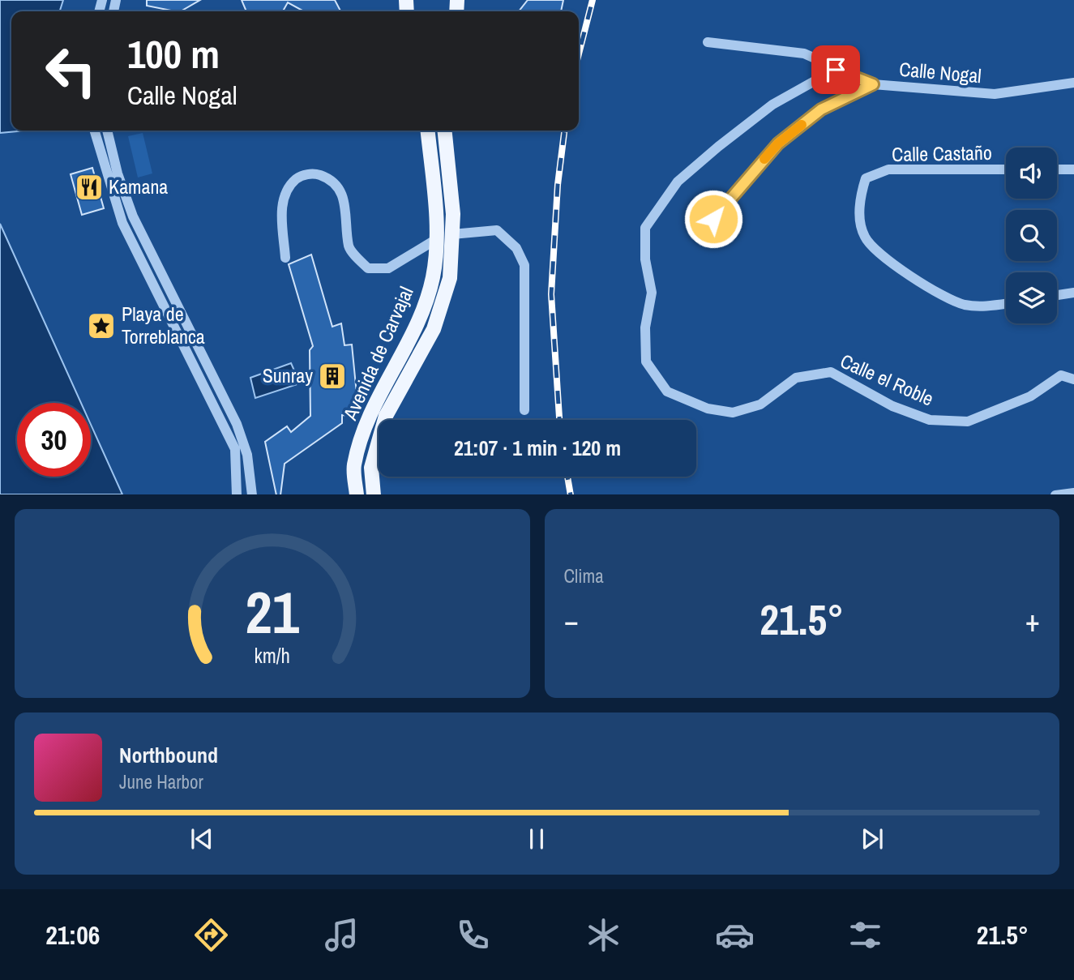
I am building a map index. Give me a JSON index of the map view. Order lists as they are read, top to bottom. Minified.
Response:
{"streets":{"main road":["Avenida de Carvajal"],"street":["Calle Nogal","Calle Castaño","Calle el Roble"]},"crossings":[["Calle Nogal","Calle el Roble"]],"places":{"restaurant":["Kamana"],"place":["Playa de Torreblanca"],"building":["Sunray"]},"page":{"turn":["100 m","Calle Nogal"],"limit":"30","trip":"21:07 · 1 min · 120 m","tile":"Clima","heat":["−","21.5°","+"],"song":["Northbound","June Harbor"],"tabs":["21:06","21.5°"],"gauge":["21","km/h"]}}
